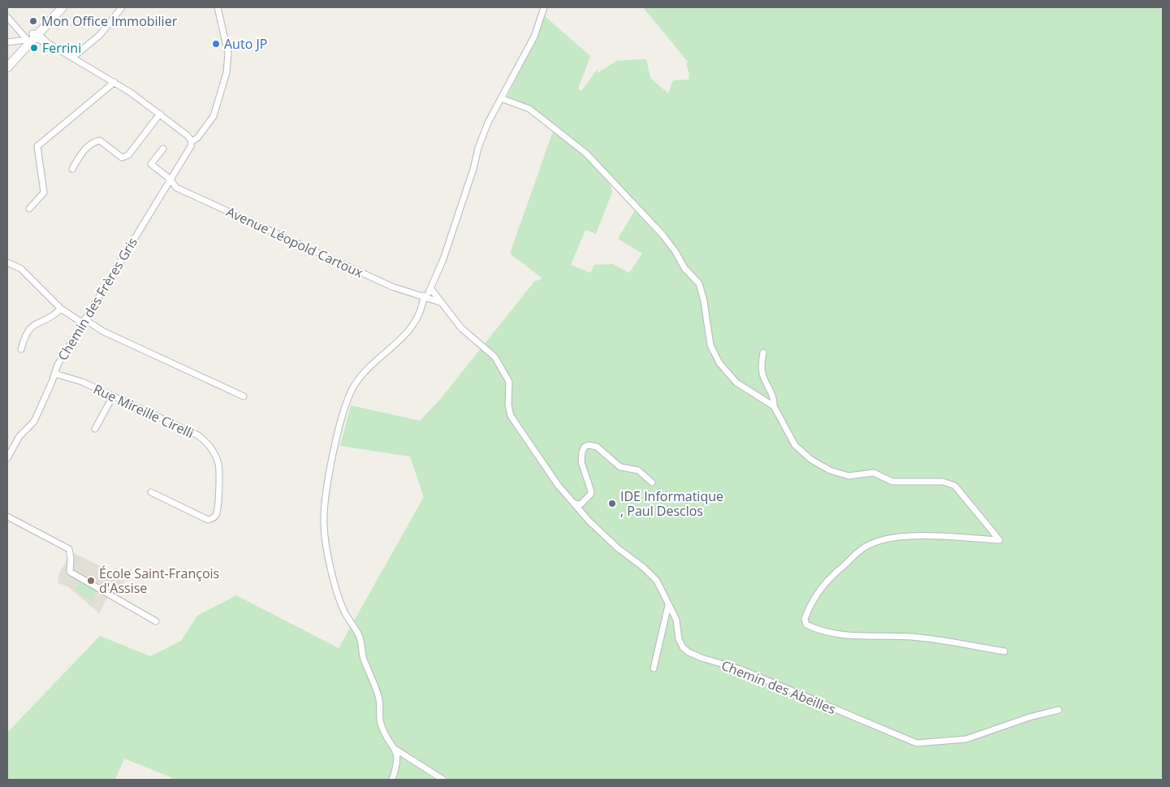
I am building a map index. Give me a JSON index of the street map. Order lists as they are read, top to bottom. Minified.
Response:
{"streets":{"street":["Avenue Léopold Cartoux","Chemin des Frères Gris","Rue Mireille Cirelli","Chemin des Abeilles"]},"crossings":[["Avenue Léopold Cartoux","Chemin des Frères Gris"],["Avenue Léopold Cartoux","Chemin des Abeilles"],["Chemin des Frères Gris","Rue Mireille Cirelli"]],"places":["Mon Office Immobilier","Auto JP","Ferrini","IDE Informatique , Paul Desclos","École Saint-François d'Assise"]}
